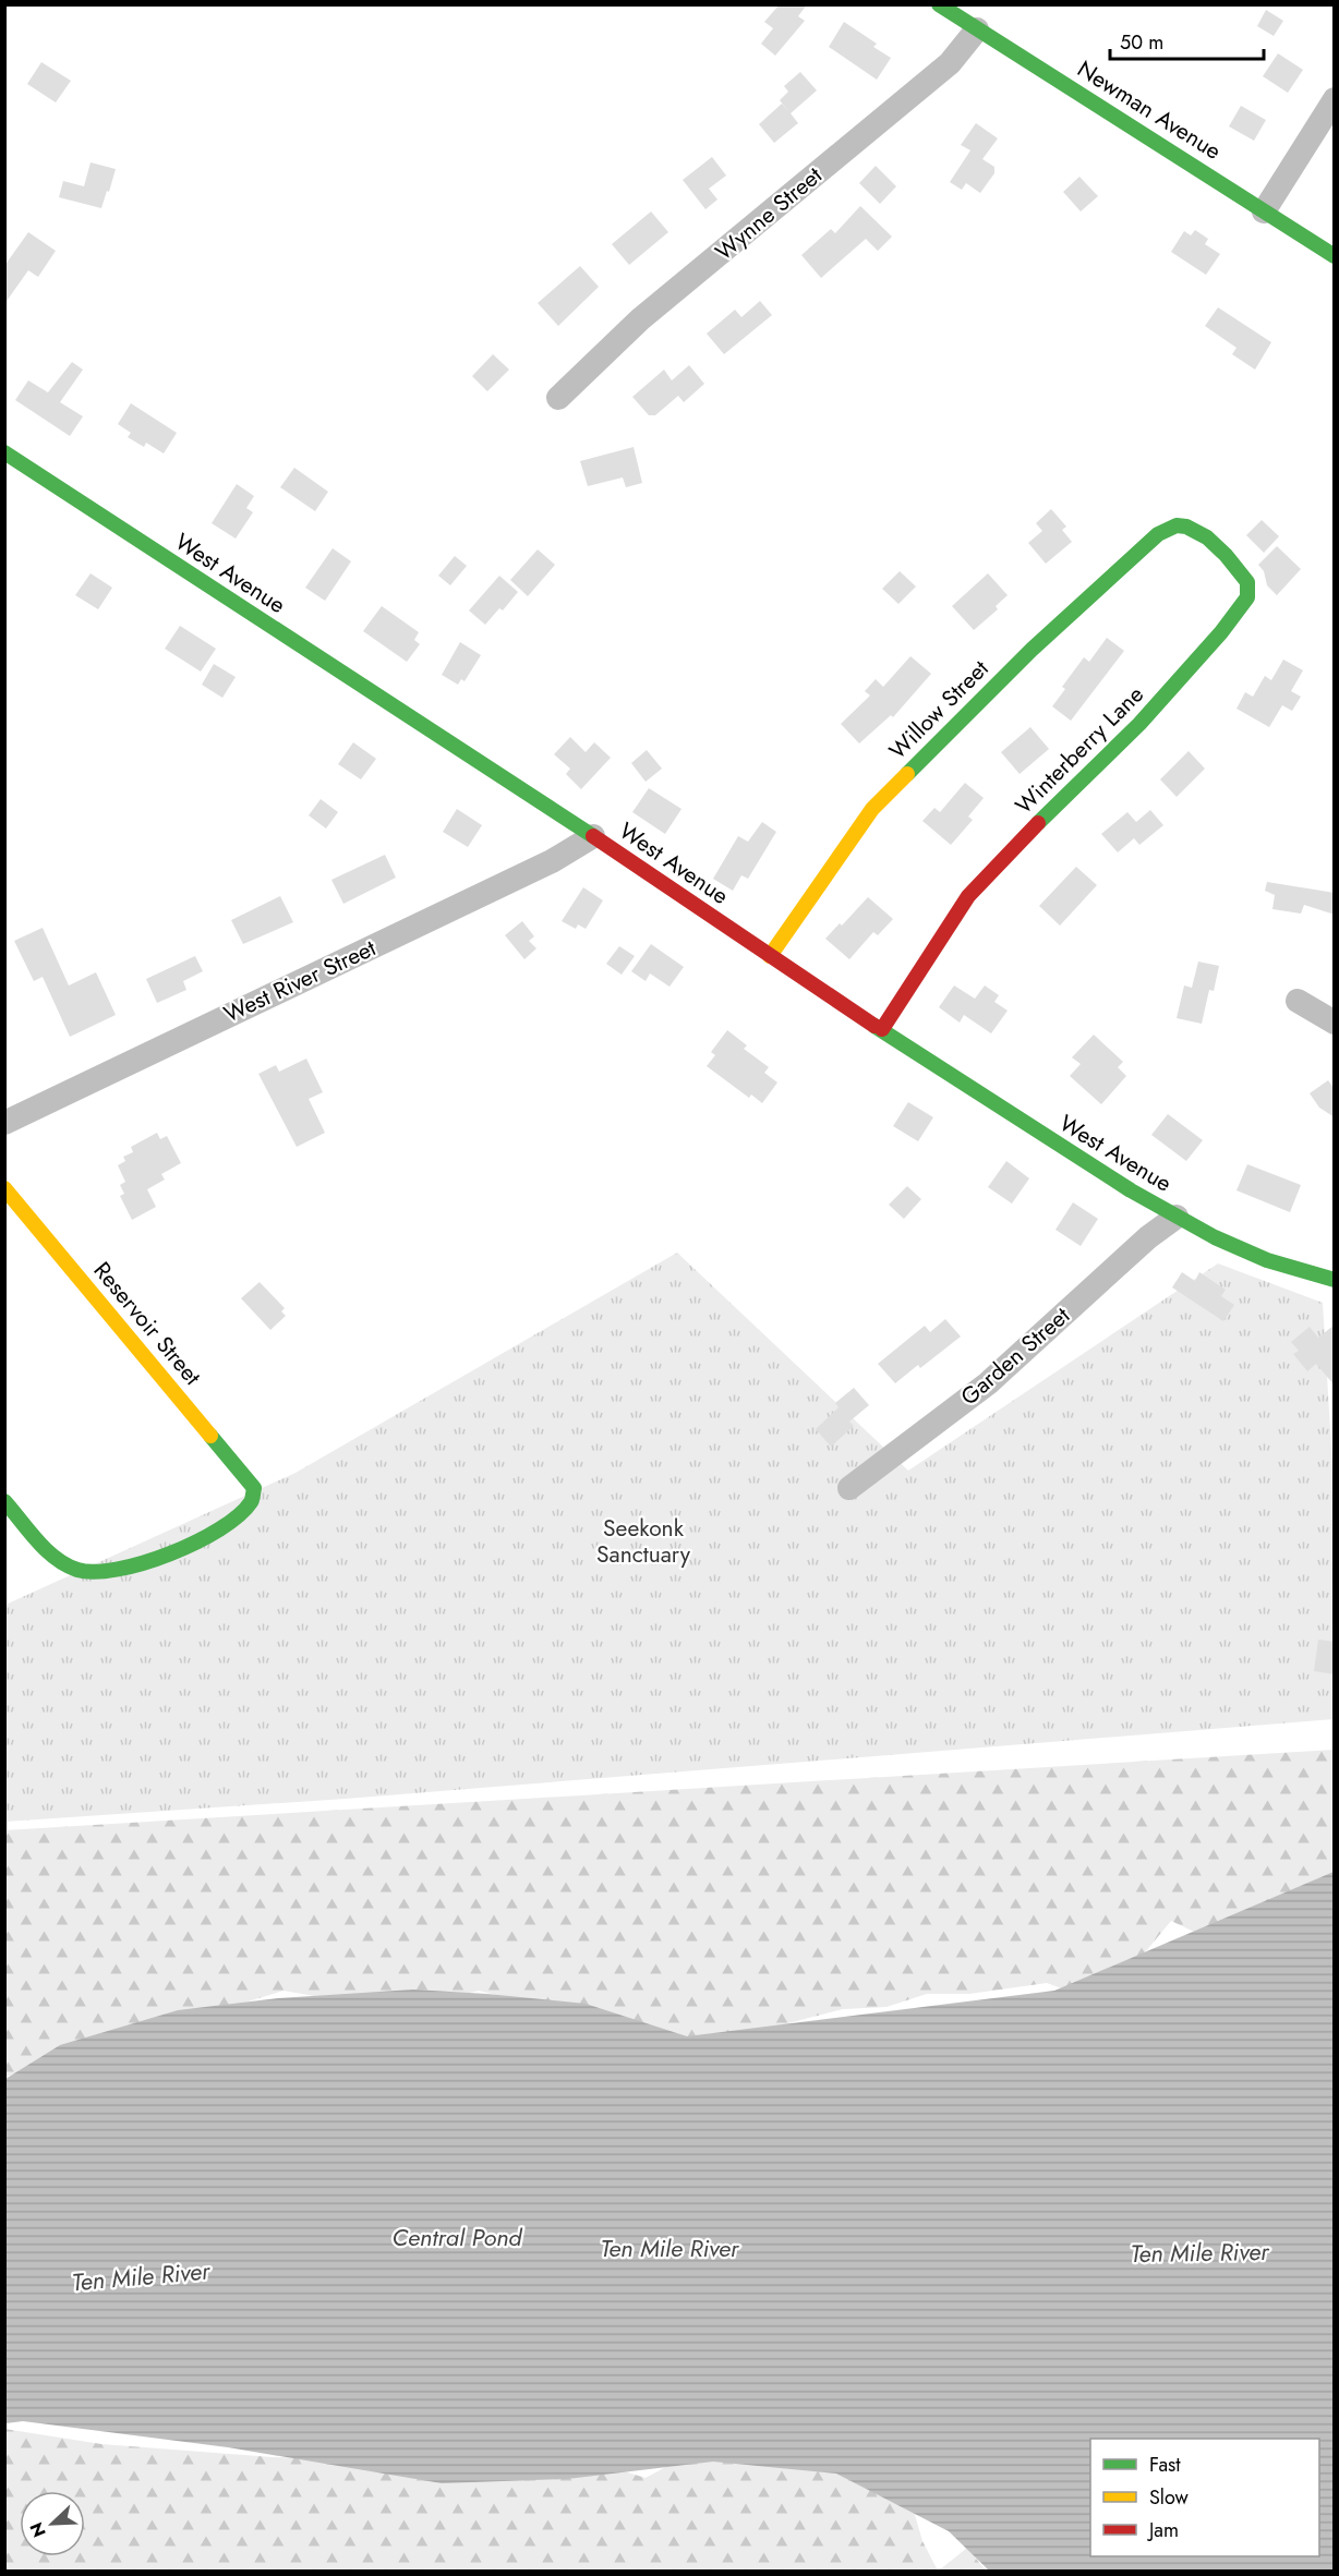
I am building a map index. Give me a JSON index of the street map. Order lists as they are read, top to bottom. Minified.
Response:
{"streets":{"street":["Newman Avenue","Wynne Street","West Avenue","Willow Street","Winterberry Lane","West River Street","Reservoir Street","Garden Street"]},"crossings":[["Newman Avenue","Wynne Street"],["West Avenue","Willow Street"],["West Avenue","Winterberry Lane"],["West Avenue","West River Street"],["West Avenue","Garden Street"],["Willow Street","Winterberry Lane"]],"water":["Central Pond","Ten Mile River"],"parks":["Seekonk Sanctuary"],"legend":["Fast","Slow","Jam"],"scale_bar":"50 m","north":"bottom left"}
